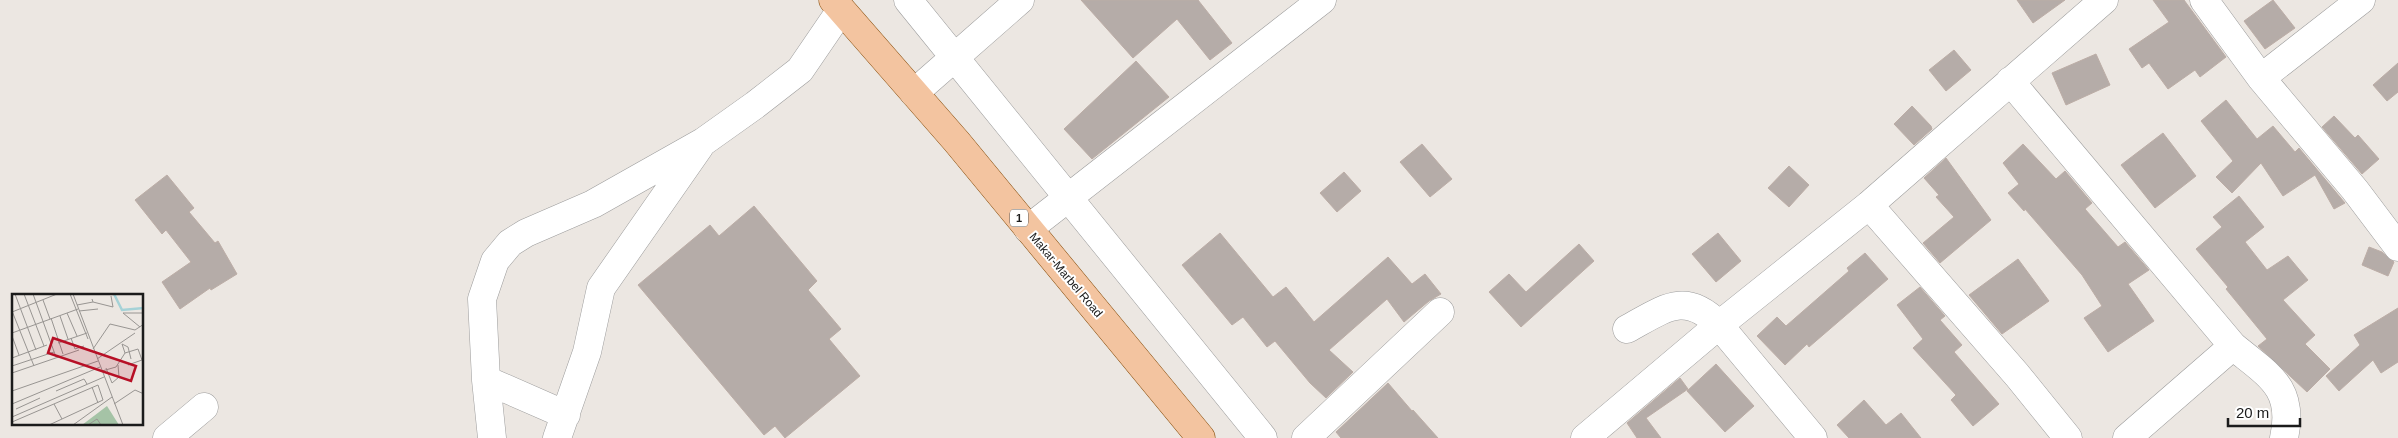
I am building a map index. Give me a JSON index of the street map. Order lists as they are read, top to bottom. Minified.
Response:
{"streets":{"main road":["1","Makar-Marbel Road"]},"scale_bar":"20 m"}
